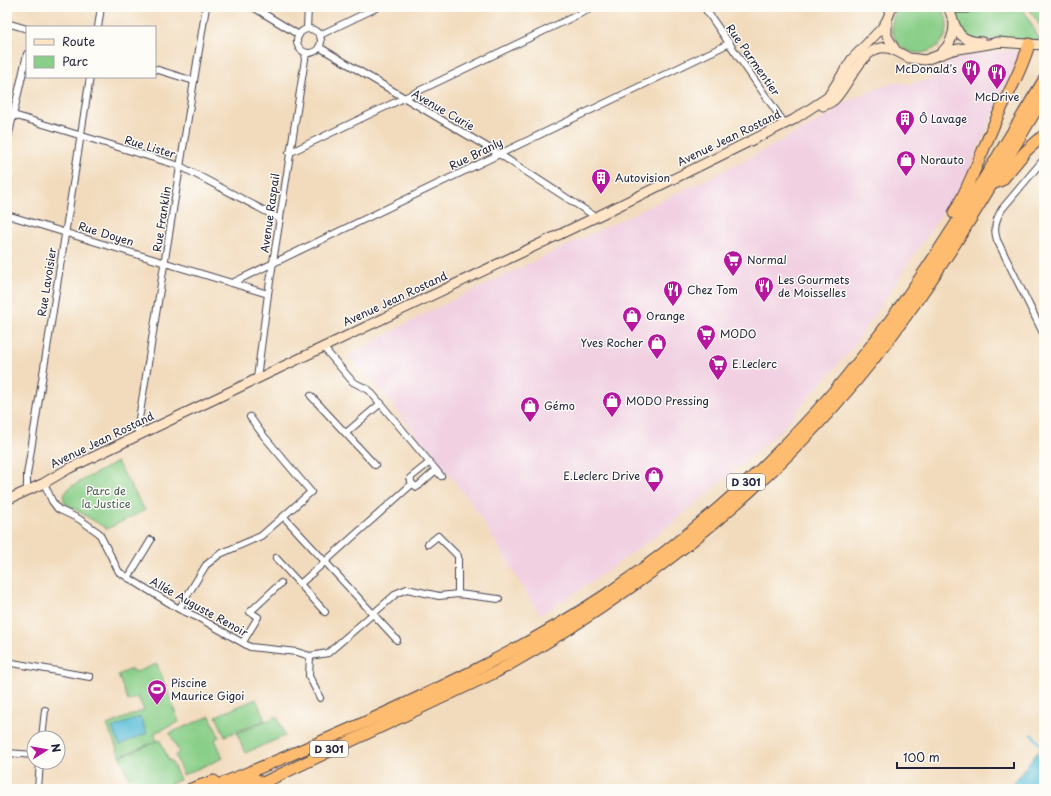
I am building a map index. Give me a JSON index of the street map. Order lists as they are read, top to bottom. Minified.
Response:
{"streets":{"highway":["D 301"],"street":["Rue Parmentier","Avenue Curie","Avenue Jean Rostand","Rue Lister","Rue Branly","Avenue Raspail","Rue Franklin","Rue Doyen","Rue Lavoisier","Allée Auguste Renoir"]},"crossings":[["Rue Parmentier","Avenue Jean Rostand"],["Rue Parmentier","Rue Branly"],["Avenue Curie","Avenue Jean Rostand"],["Avenue Curie","Rue Branly"],["Avenue Curie","Avenue Raspail"],["Avenue Jean Rostand","Avenue Raspail"],["Avenue Jean Rostand","Rue Franklin"],["Avenue Jean Rostand","Rue Lavoisier"],["Avenue Jean Rostand","Allée Auguste Renoir"],["Rue Lister","Avenue Raspail"],["Rue Lister","Rue Franklin"],["Rue Lister","Rue Lavoisier"],["Rue Branly","Avenue Raspail"],["Rue Branly","Rue Doyen"],["Avenue Raspail","Rue Doyen"],["Rue Franklin","Rue Doyen"],["Rue Doyen","Rue Lavoisier"]],"parks":["Parc de la Justice"],"places":{"restaurant":["McDonald's","McDrive","Les Gourmets de Moisselles","Chez Tom"],"building":["Ô Lavage","Autovision"],"shop":["Norauto","Orange","Yves Rocher","MODO Pressing","Gémo","E.Leclerc Drive"],"supermarket":["Normal","MODO","E.Leclerc"],"sports":["Piscine Maurice Gigoi"]},"legend":["Route","Parc"],"scale_bar":"100 m","north":"right"}
